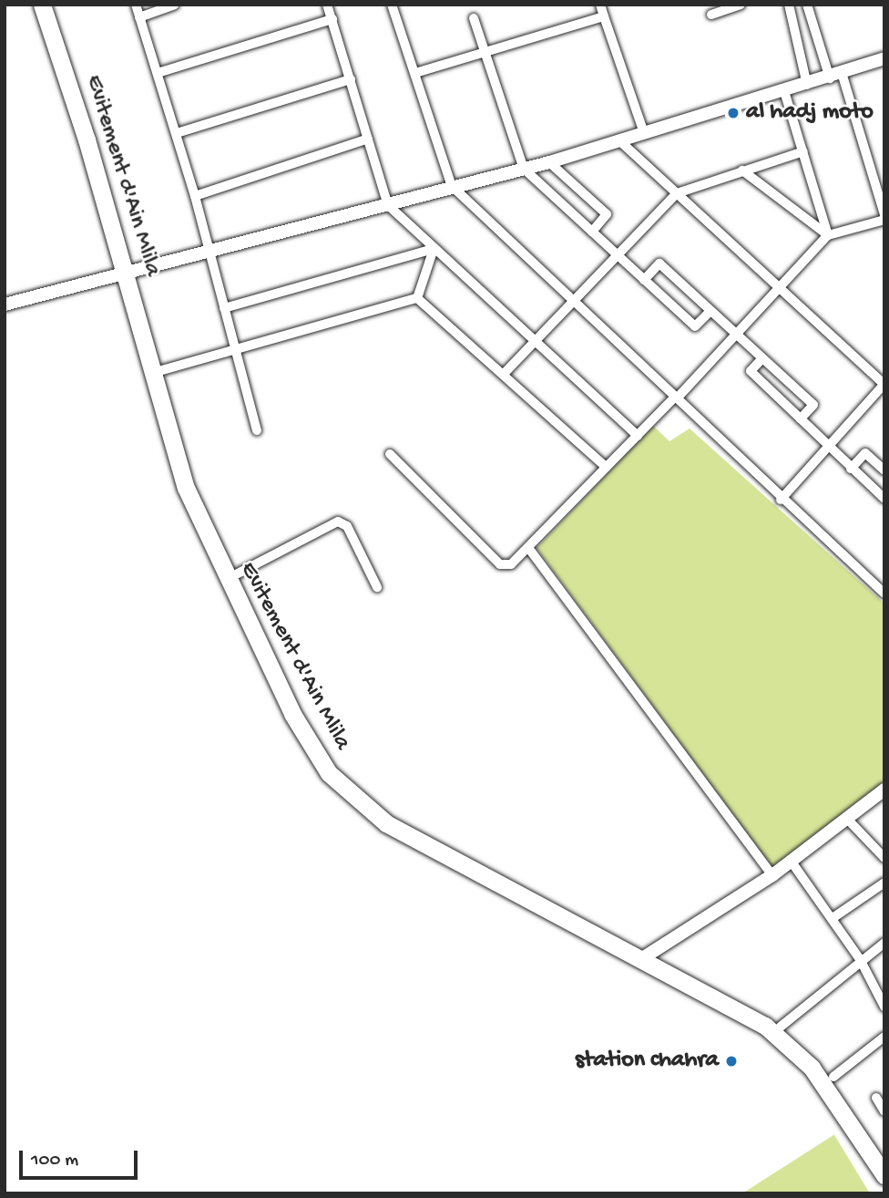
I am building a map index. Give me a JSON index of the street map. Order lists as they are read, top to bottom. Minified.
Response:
{"streets":{"highway":["Evitement d'Ain Mlila"]},"places":["al hadj moto","station chahra"],"scale_bar":"100 m"}
